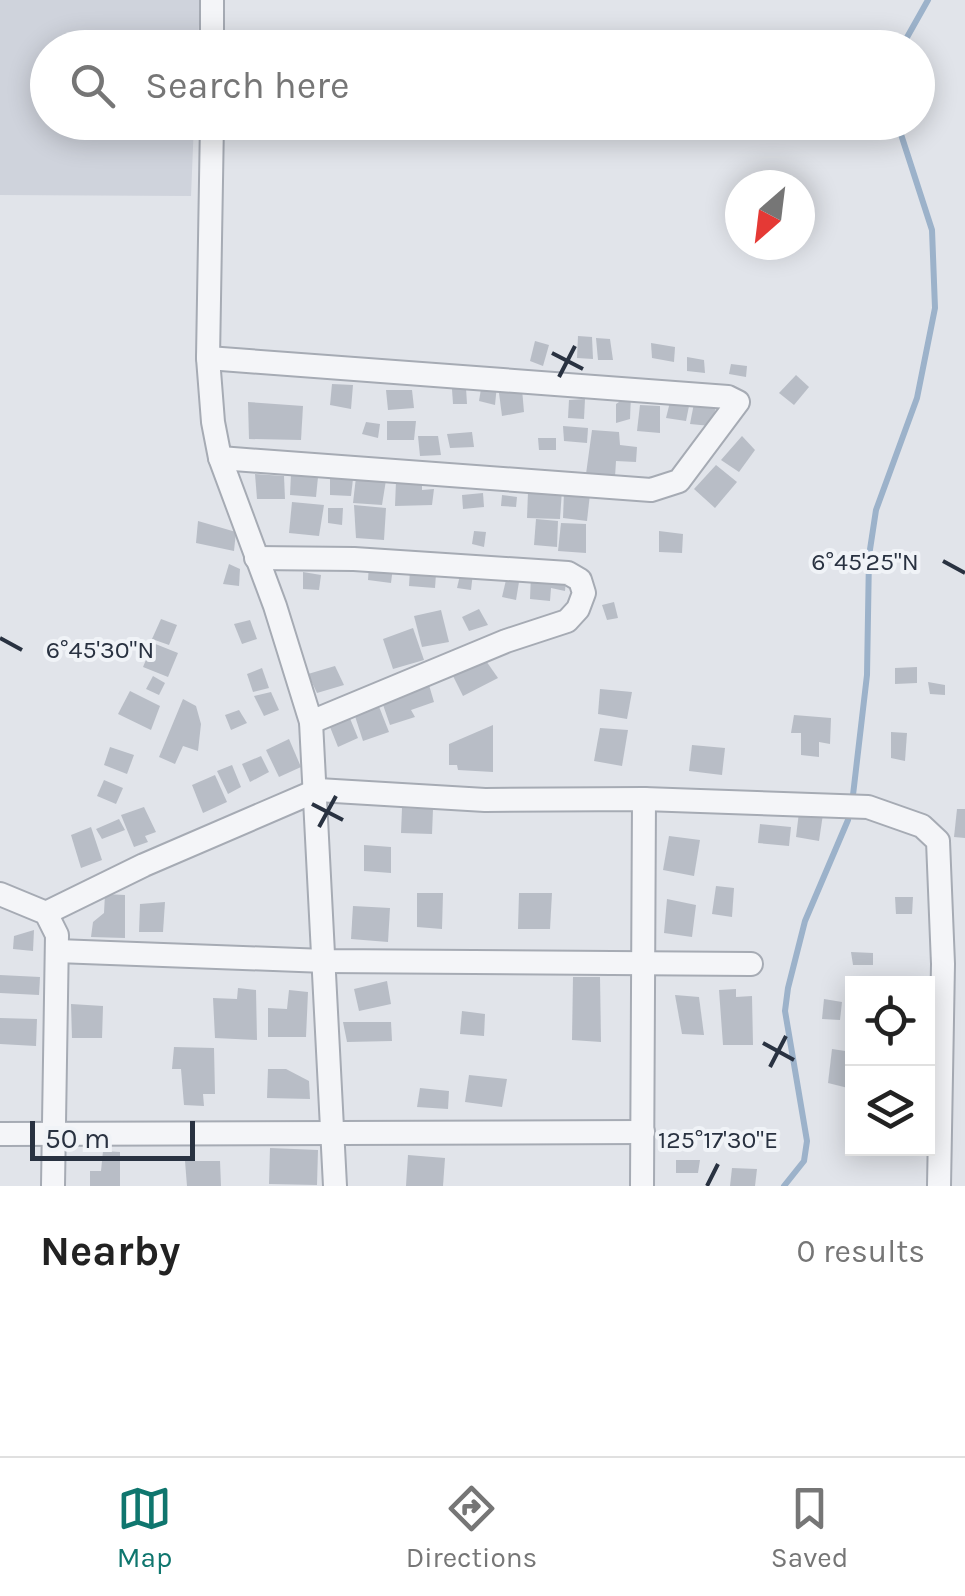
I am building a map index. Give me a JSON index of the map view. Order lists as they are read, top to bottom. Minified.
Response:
{"scale_bar":"50 m","north":"bottom left","page":{"search":"Search here","scale":"50 m","heading":["Nearby","0 results"],"nav":["Map","Directions","Saved"]},"coordinates":["6°45'25\"N","6°45'30\"N","125°17'30\"E"]}
